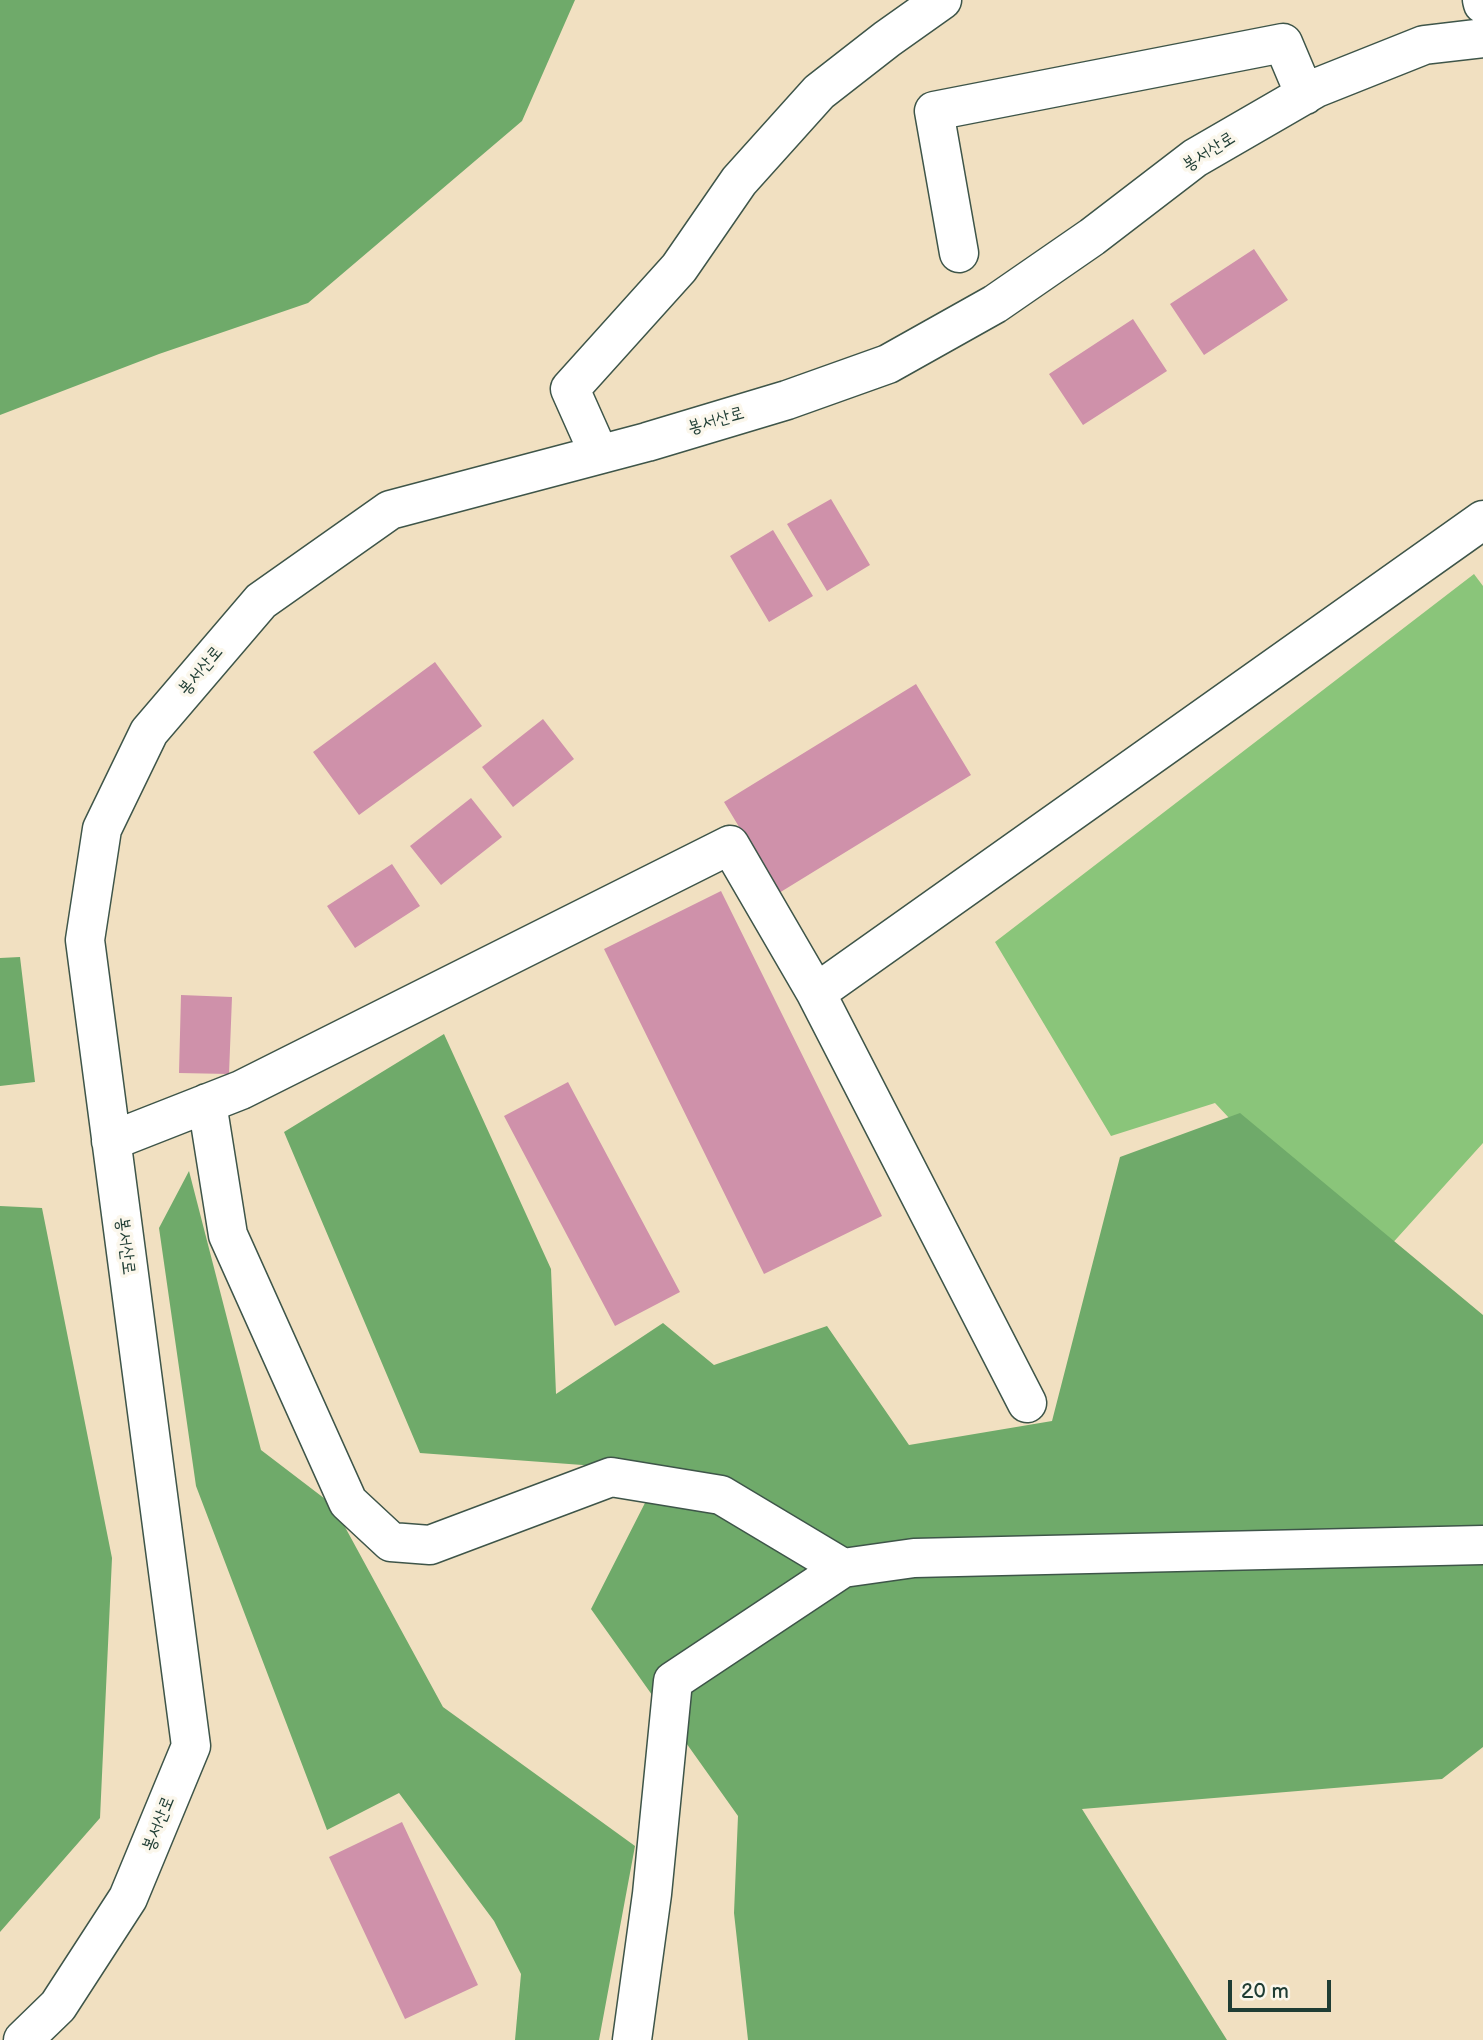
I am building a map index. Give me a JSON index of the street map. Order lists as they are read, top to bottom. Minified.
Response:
{"streets":{"street":["봉서산로"]},"scale_bar":"20 m"}
